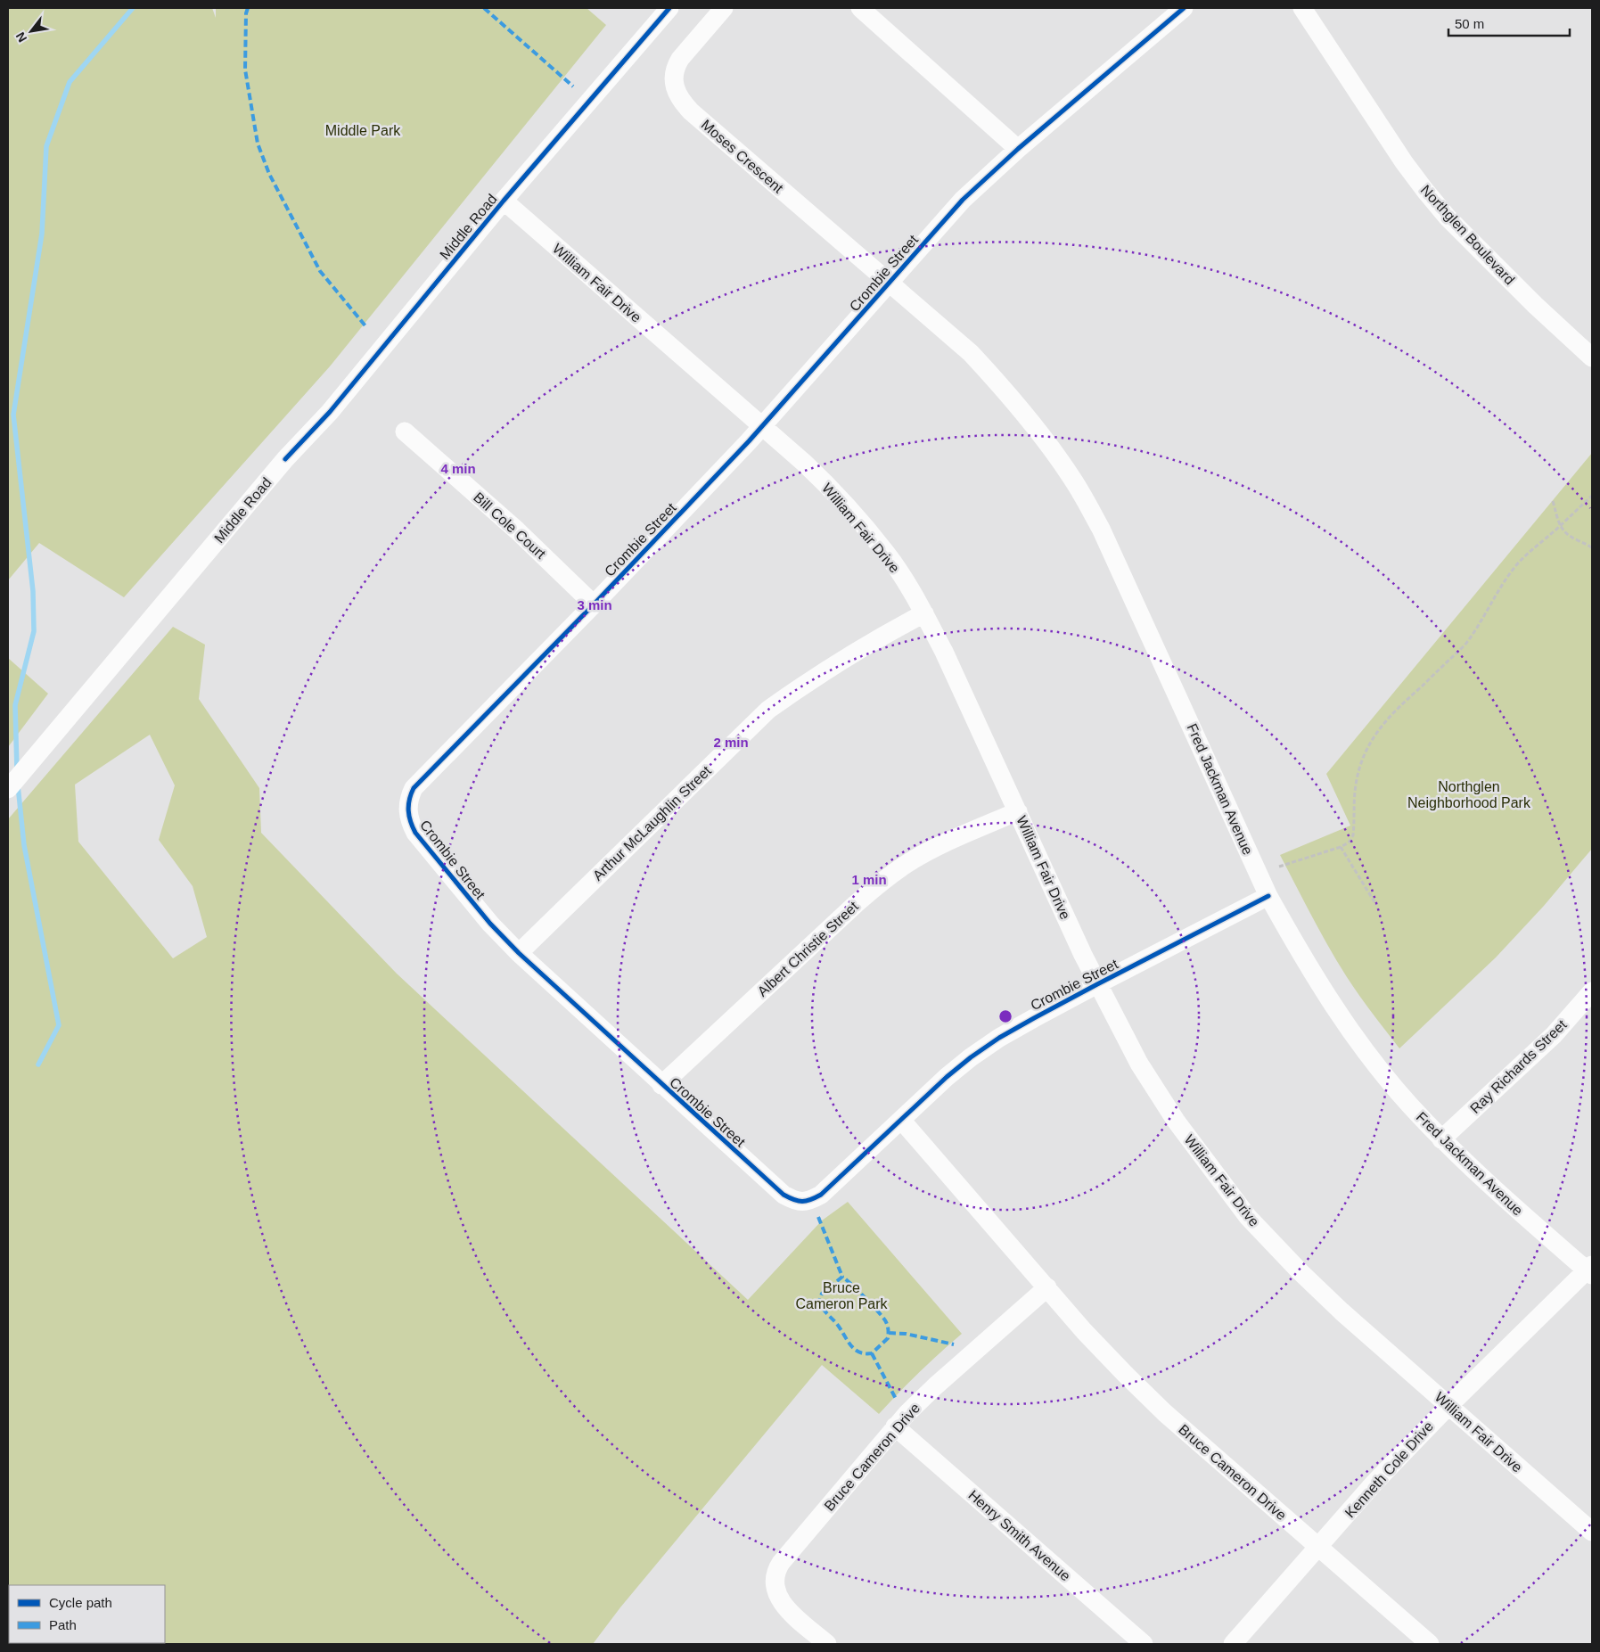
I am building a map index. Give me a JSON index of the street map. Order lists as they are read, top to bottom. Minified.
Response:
{"streets":{"street":["Moses Crescent","Middle Road","Northglen Boulevard","Crombie Street","William Fair Drive","Bill Cole Court","Fred Jackman Avenue","Arthur McLaughlin Street","Albert Christie Street","Ray Richards Street","Bruce Cameron Drive","Kenneth Cole Drive","Henry Smith Avenue"]},"crossings":[["Moses Crescent","Crombie Street"],["Moses Crescent","Fred Jackman Avenue"],["Middle Road","William Fair Drive"],["Crombie Street","William Fair Drive"],["Crombie Street","Bill Cole Court"],["Crombie Street","Fred Jackman Avenue"],["Crombie Street","Arthur McLaughlin Street"],["Crombie Street","Albert Christie Street"],["Crombie Street","Bruce Cameron Drive"],["William Fair Drive","Arthur McLaughlin Street"],["William Fair Drive","Albert Christie Street"],["William Fair Drive","Kenneth Cole Drive"],["Fred Jackman Avenue","Ray Richards Street"],["Fred Jackman Avenue","Kenneth Cole Drive"],["Bruce Cameron Drive","Kenneth Cole Drive"],["Bruce Cameron Drive","Henry Smith Avenue"]],"parks":["Middle Park","Northglen Neighborhood Park","Bruce Cameron Park"],"legend":["Cycle path","Path"],"scale_bar":"50 m","north":"bottom left","rings":["4 min","3 min","2 min","1 min"]}
